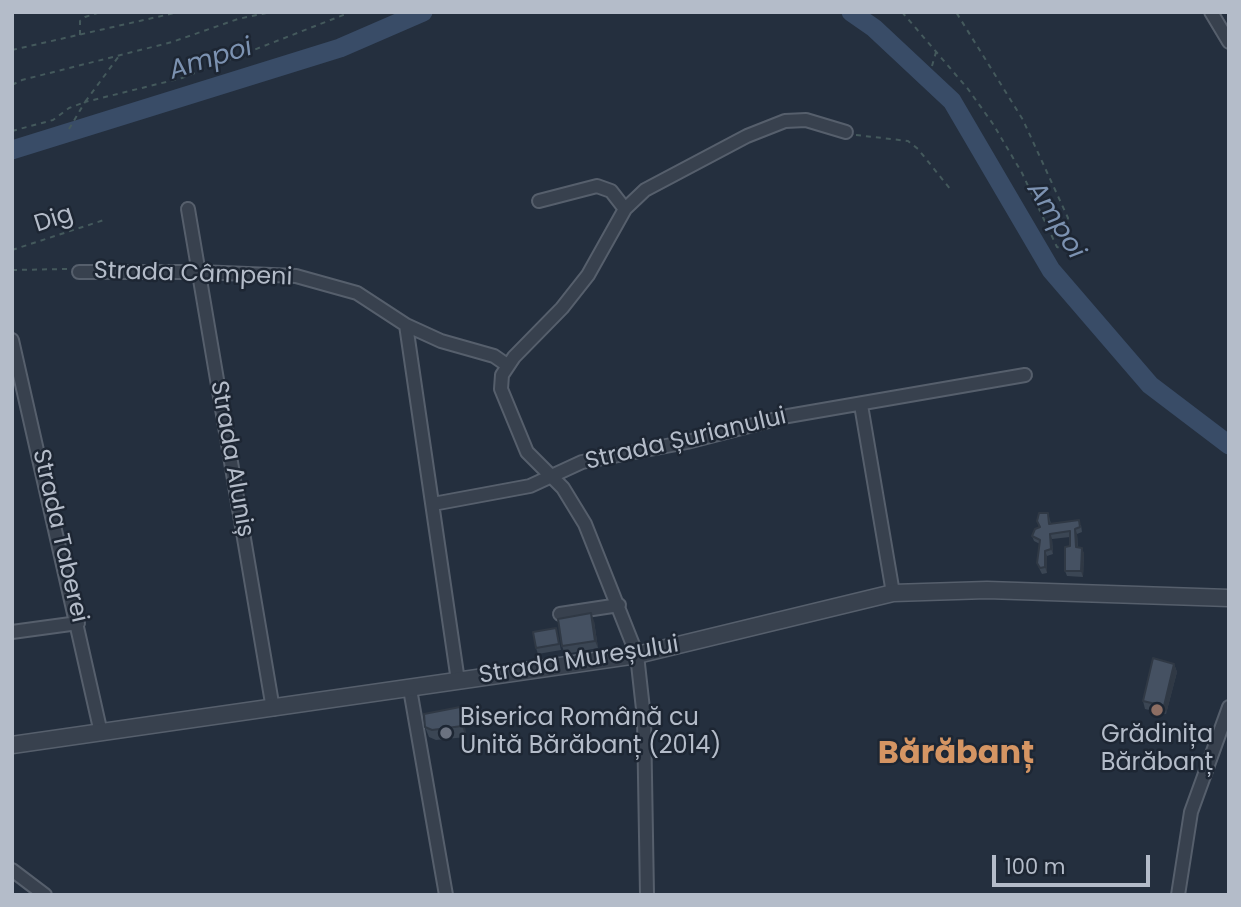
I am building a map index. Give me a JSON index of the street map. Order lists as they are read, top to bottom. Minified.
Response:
{"streets":{"street":["Strada Câmpeni","Strada Șurianului","Strada Aluniș","Strada Taberei","Strada Mureșului"],"path":["Dig"]},"crossings":[["Strada Câmpeni","Strada Aluniș"],["Strada Aluniș","Strada Mureșului"],["Strada Taberei","Strada Mureșului"]],"districts":["Bărăbanț"],"water":["Ampoi"],"places":["Grădinița Bărăbanț","Biserica Română cu Unită Bărăbanț (2014)"],"scale_bar":"100 m"}
